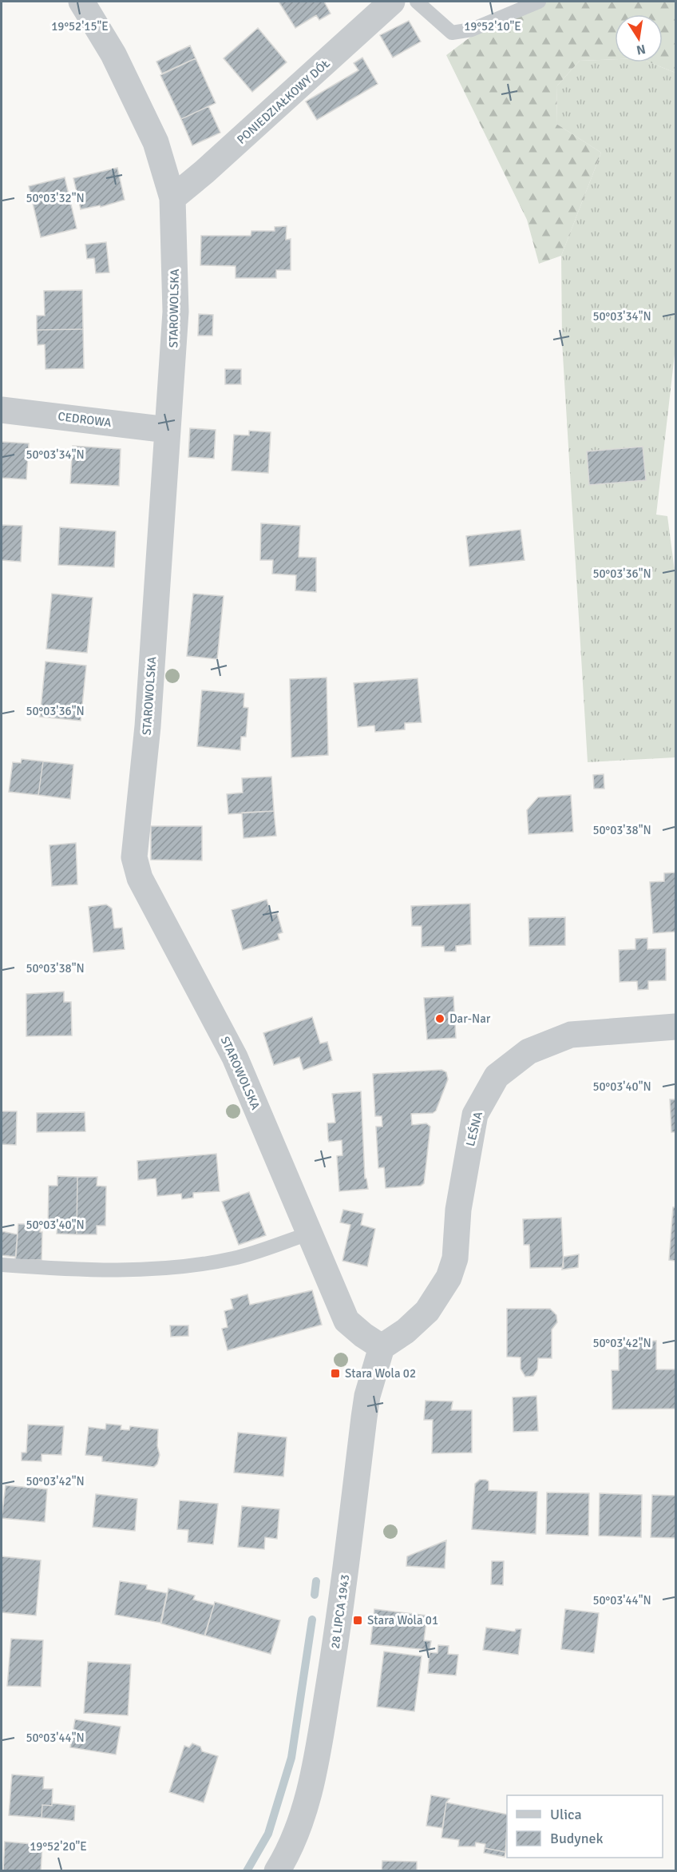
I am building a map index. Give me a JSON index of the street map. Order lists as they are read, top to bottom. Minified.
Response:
{"streets":{"street":["PONIEDZIAŁKOWY DÓŁ","STAROWOLSKA","CEDROWA","LEŚNA","28 LIPCA 1943"]},"crossings":[["PONIEDZIAŁKOWY DÓŁ","STAROWOLSKA"],["STAROWOLSKA","CEDROWA"],["STAROWOLSKA","LEŚNA"],["STAROWOLSKA","28 LIPCA 1943"],["LEŚNA","28 LIPCA 1943"]],"places":{"other":["Dar-Nar"],"transit":["Stara Wola 02","Stara Wola 01"]},"legend":["Ulica","Budynek"],"north":"bottom","coordinates":["19°52'15\"E","19°52'10\"E","50°03'32\"N","50°03'34\"N","50°03'36\"N","50°03'38\"N","50°03'40\"N","50°03'42\"N","50°03'44\"N","19°52'20\"E"]}
